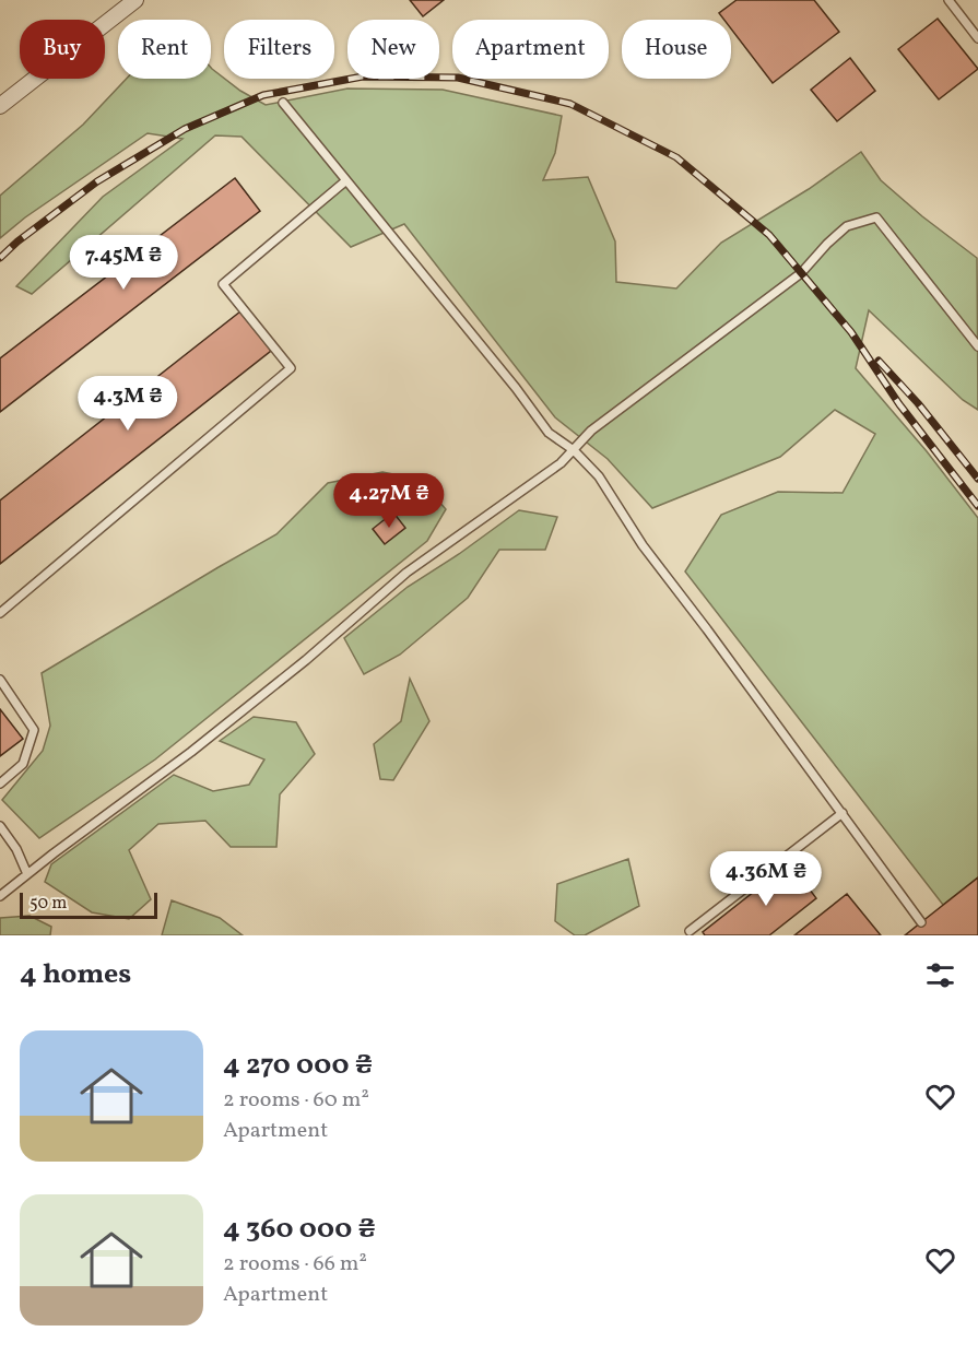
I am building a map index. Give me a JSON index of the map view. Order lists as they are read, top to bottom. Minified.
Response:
{"scale_bar":"50 m","page":{"chip":["Buy","Rent","Filters","New","Apartment","House"],"price":["7.45M ₴","4.3M ₴","4.27M ₴","4.36M ₴"],"scale":"50 m","heading":"4 homes","list":[{"name":"4 270 000 ₴","note":"2 rooms · 60 m² · Apartment"},{"name":"4 360 000 ₴","note":"2 rooms · 66 m² · Apartment"}]}}
